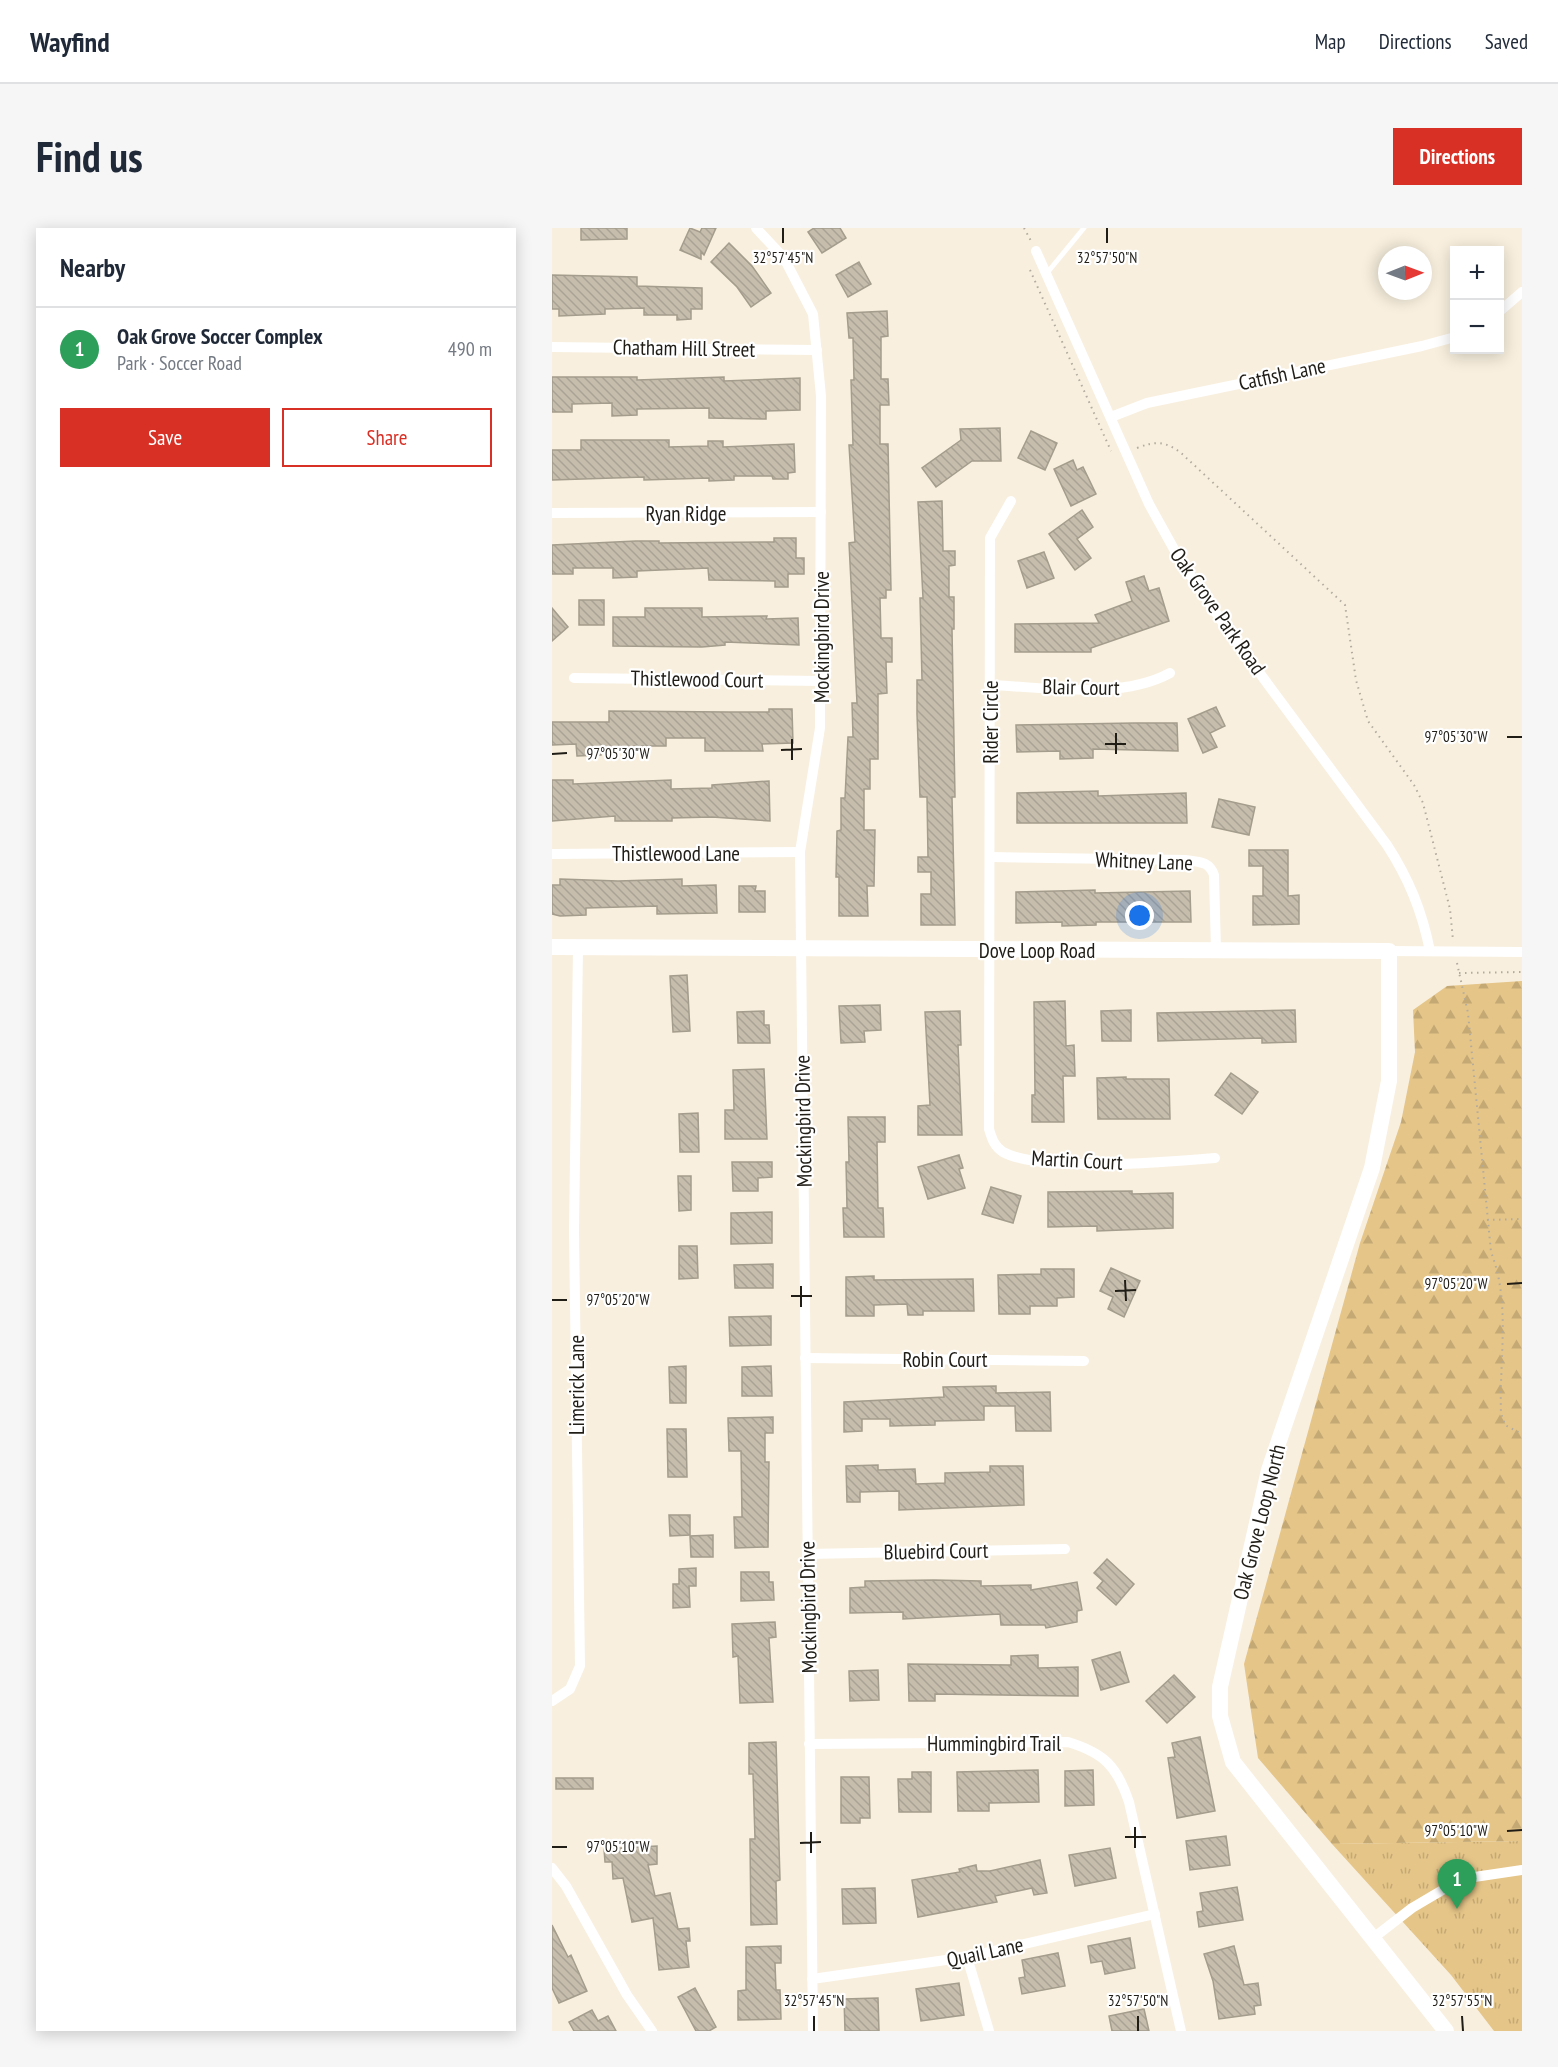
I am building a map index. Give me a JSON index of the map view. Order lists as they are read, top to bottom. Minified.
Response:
{"streets":{"street":["Chatham Hill Street","Catfish Lane","Ryan Ridge","Oak Grove Park Road","Mockingbird Drive","Thistlewood Court","Blair Court","Rider Circle","Thistlewood Lane","Whitney Lane","Dove Loop Road","Martin Court","Robin Court","Limerick Lane","Oak Grove Loop North","Bluebird Court","Hummingbird Trail","Quail Lane"]},"crossings":[["Chatham Hill Street","Mockingbird Drive"],["Catfish Lane","Oak Grove Park Road"],["Ryan Ridge","Mockingbird Drive"],["Oak Grove Park Road","Dove Loop Road"],["Mockingbird Drive","Thistlewood Court"],["Mockingbird Drive","Thistlewood Lane"],["Mockingbird Drive","Dove Loop Road"],["Mockingbird Drive","Robin Court"],["Mockingbird Drive","Bluebird Court"],["Mockingbird Drive","Hummingbird Trail"],["Mockingbird Drive","Quail Lane"],["Blair Court","Rider Circle"],["Rider Circle","Whitney Lane"],["Rider Circle","Dove Loop Road"],["Rider Circle","Martin Court"],["Whitney Lane","Dove Loop Road"],["Dove Loop Road","Martin Court"],["Dove Loop Road","Limerick Lane"],["Dove Loop Road","Oak Grove Loop North"],["Hummingbird Trail","Quail Lane"]],"north":"right","page":{"header":"Wayfind","nav":["Map","Directions","Saved"],"buttons":["Directions",["Save","Share"]],"title":"Find us","heading":"Nearby","map_buttons":["+","−"],"list":[{"mark":"1","name":"Oak Grove Soccer Complex","note":"Park · Soccer Road","value":"490 m"}],"pins":"1"},"coordinates":["32°57'45\"N","32°57'50\"N","97°05'30\"W","97°05'20\"W","97°05'10\"W","32°57'55\"N"]}
